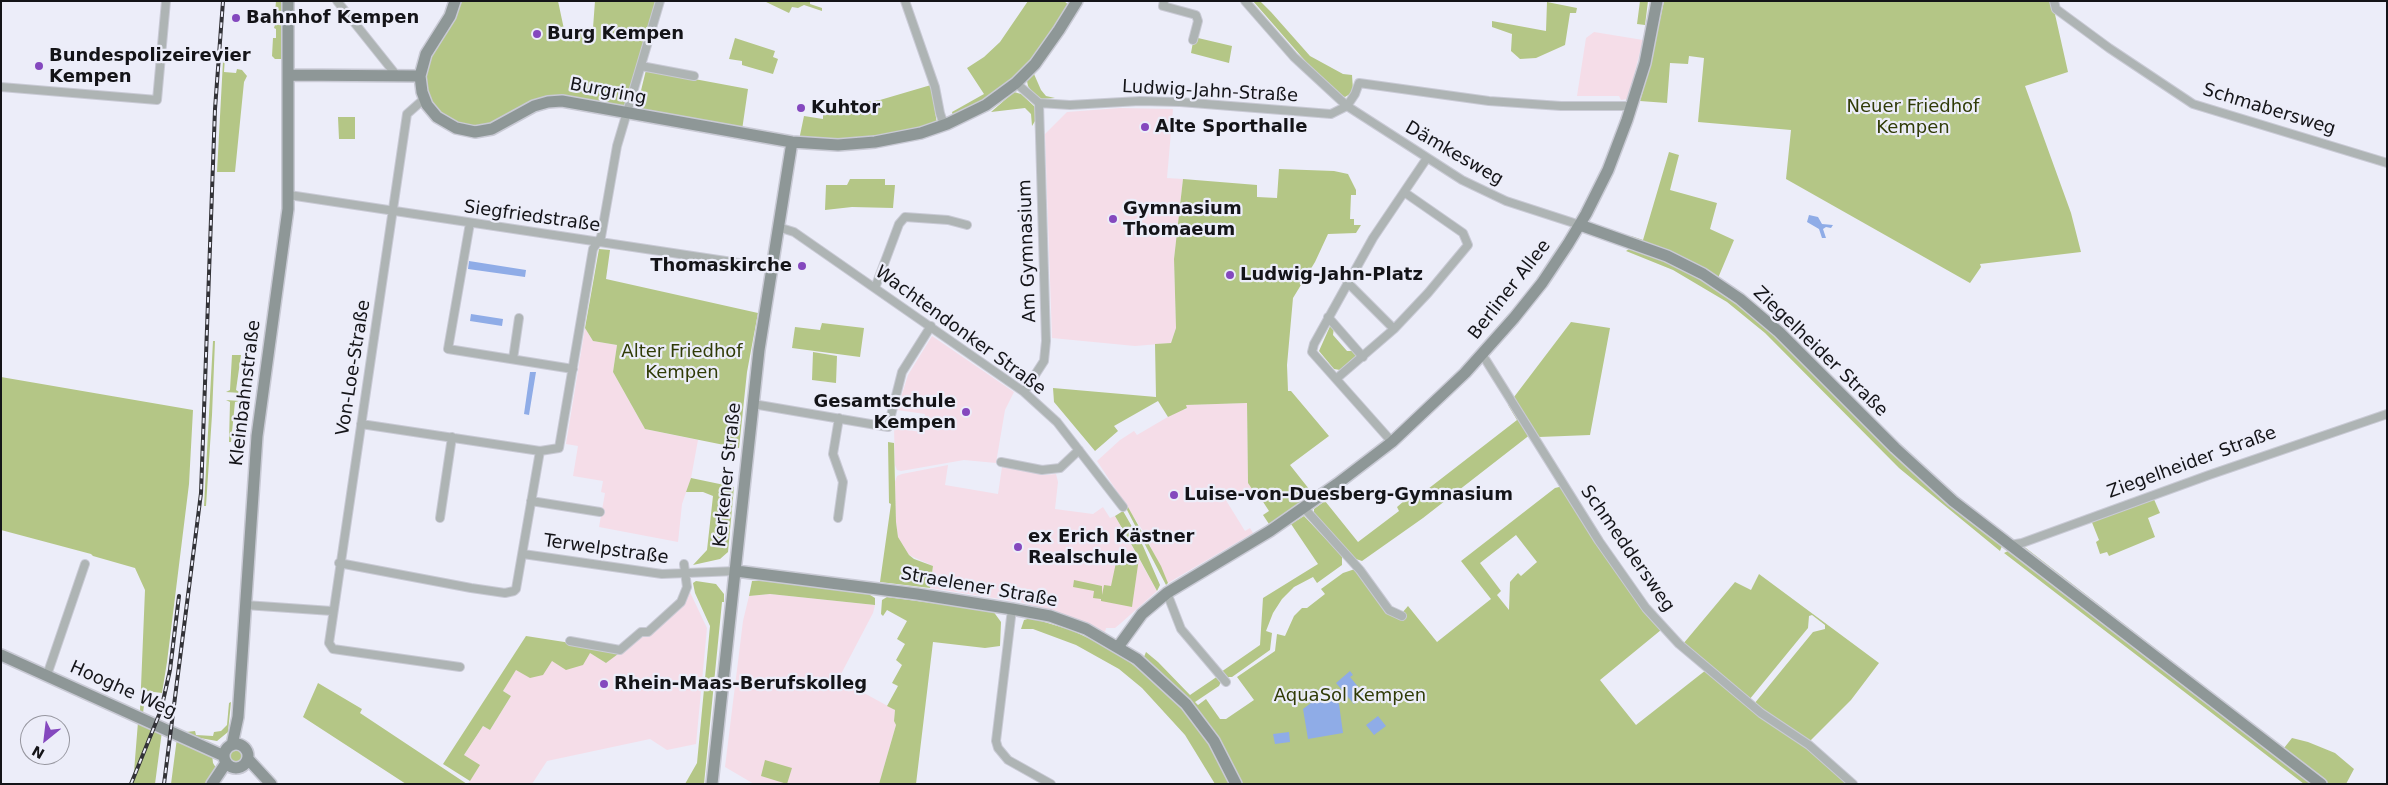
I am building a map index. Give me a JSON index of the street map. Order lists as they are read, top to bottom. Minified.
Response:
{"streets":{"street":["Burgring","Ludwig-Jahn-Straße","Schmabersweg","Dämkesweg","Siegfriedstraße","Am Gymnasium","Berliner Allee","Wachtendonker Straße","Ziegelheider Straße","Von-Loe-Straße","Kleinbahnstraße","Kerkener Straße","Schmeddersweg","Terwelpstraße","Straelener Straße","Hooghe Weg"]},"crossings":[["Burgring","Von-Loe-Straße"],["Burgring","Kerkener Straße"],["Ludwig-Jahn-Straße","Dämkesweg"],["Ludwig-Jahn-Straße","Am Gymnasium"],["Dämkesweg","Berliner Allee"],["Dämkesweg","Ziegelheider Straße"],["Siegfriedstraße","Von-Loe-Straße"],["Siegfriedstraße","Kleinbahnstraße"],["Siegfriedstraße","Kerkener Straße"],["Am Gymnasium","Wachtendonker Straße"],["Berliner Allee","Ziegelheider Straße"],["Berliner Allee","Schmeddersweg"],["Berliner Allee","Straelener Straße"],["Wachtendonker Straße","Kerkener Straße"],["Kleinbahnstraße","Hooghe Weg"],["Kerkener Straße","Terwelpstraße"],["Kerkener Straße","Straelener Straße"],["Terwelpstraße","Straelener Straße"]],"parks":["Neuer Friedhof Kempen","Alter Friedhof Kempen","AquaSol Kempen"],"places":["Bahnhof Kempen","Burg Kempen","Bundespolizeirevier Kempen","Kuhtor","Alte Sporthalle","Gymnasium Thomaeum","Thomaskirche","Ludwig-Jahn-Platz","Gesamtschule Kempen","Luise-von-Duesberg-Gymnasium","ex Erich Kästner Realschule","Rhein-Maas-Berufskolleg"],"north":"bottom left"}
